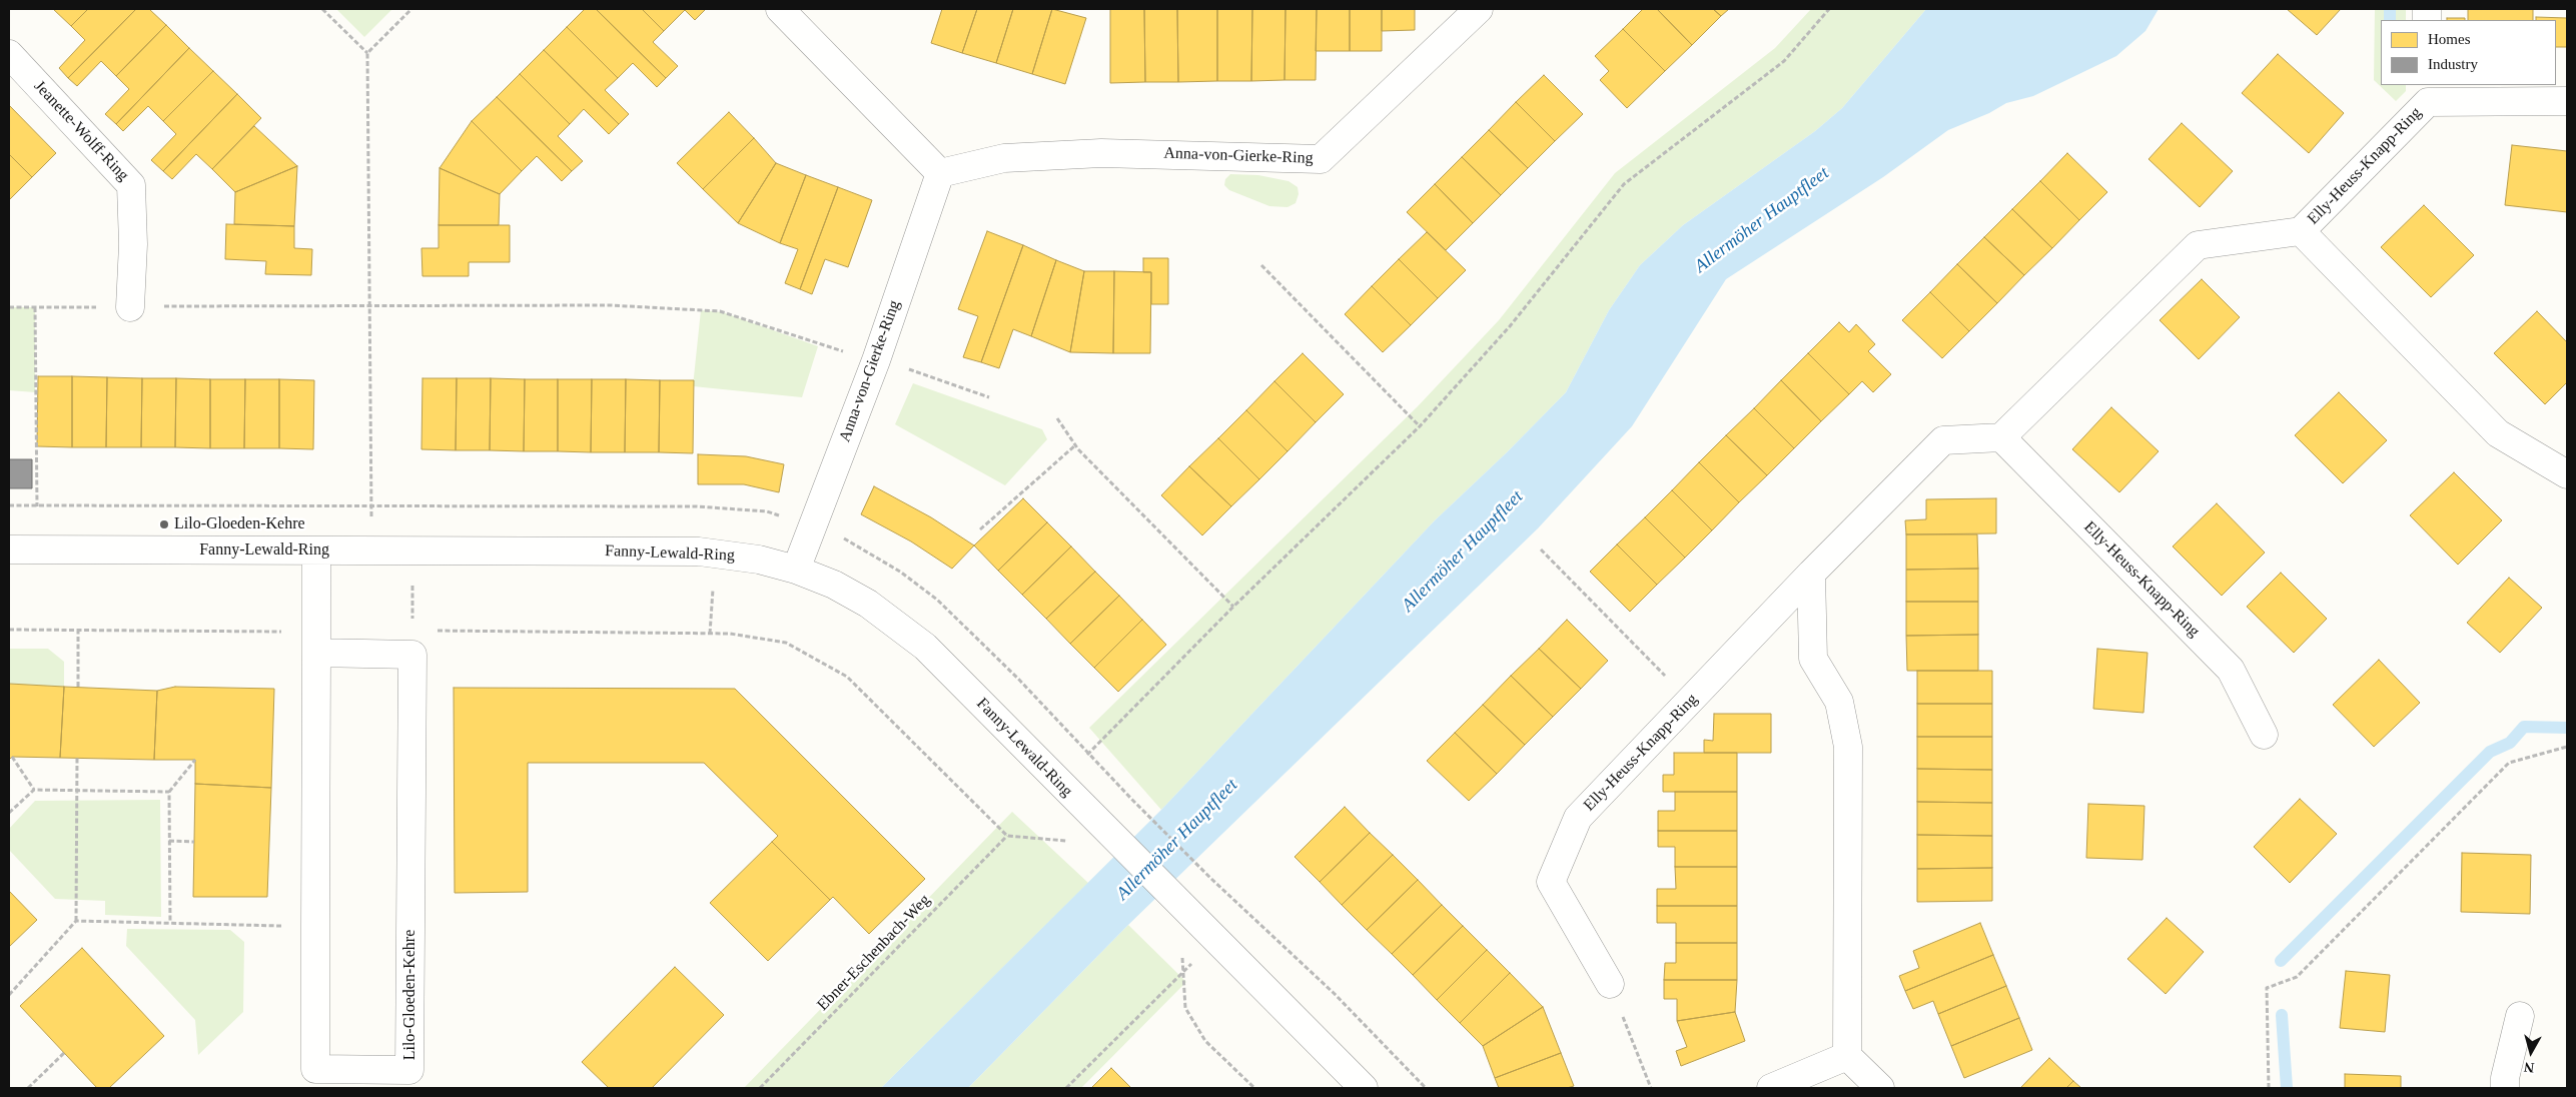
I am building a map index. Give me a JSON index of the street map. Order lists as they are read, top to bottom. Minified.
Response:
{"streets":{"street":["Jeanette-Wolff-Ring","Anna-von-Gierke-Ring","Elly-Heuss-Knapp-Ring","Fanny-Lewald-Ring","Lilo-Gloeden-Kehre"],"path":["Ebner-Eschenbach-Weg"]},"crossings":[["Anna-von-Gierke-Ring","Fanny-Lewald-Ring"],["Fanny-Lewald-Ring","Lilo-Gloeden-Kehre"]],"water":["Allermöher Hauptfleet"],"places":["Lilo-Gloeden-Kehre"],"legend":["Homes","Industry"],"north":"bottom"}
